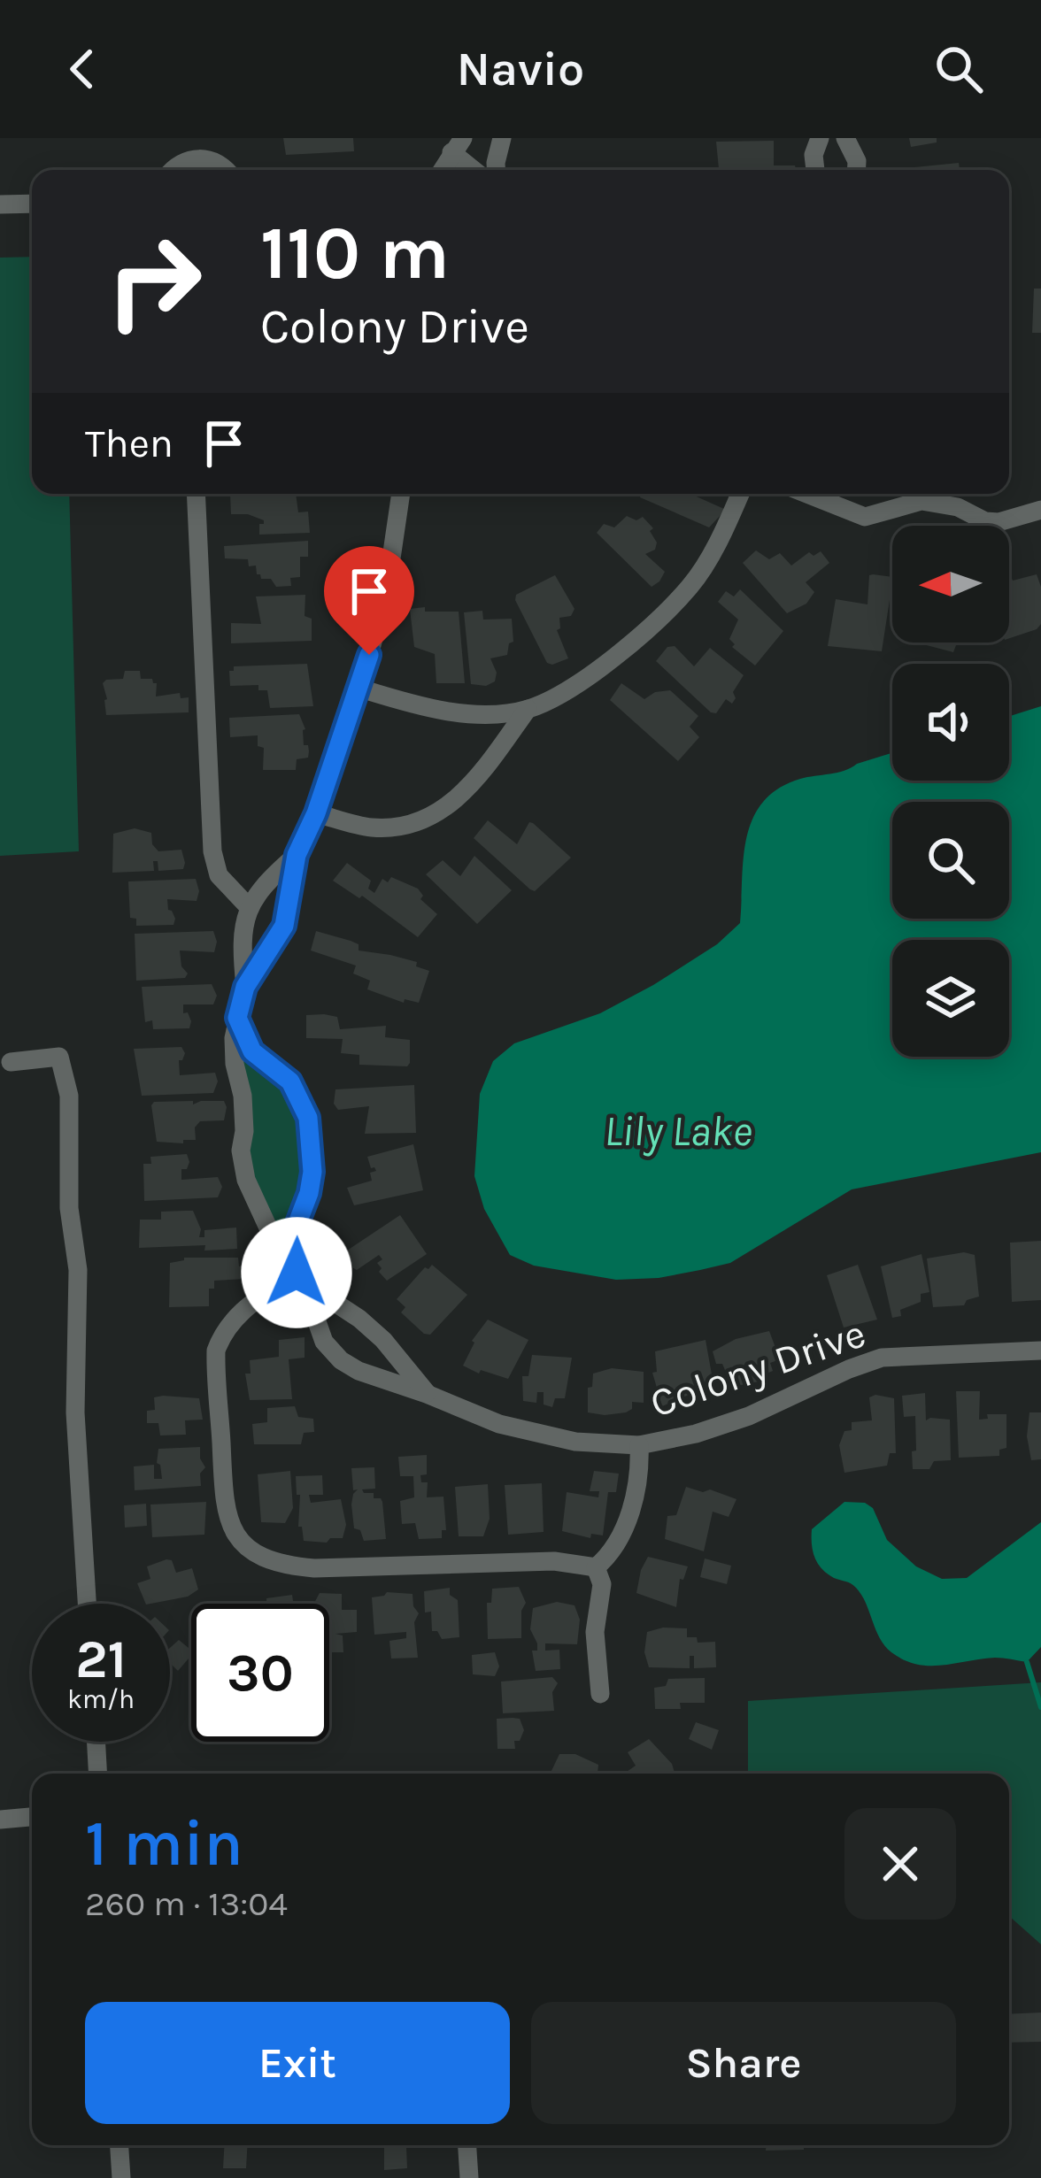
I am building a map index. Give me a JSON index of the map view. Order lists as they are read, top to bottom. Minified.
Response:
{"streets":{"street":["Colony Drive"]},"water":["Lily Lake"],"north":"left","page":{"header":"Navio","turn":["110 m","Colony Drive"],"then":"Then","speed":"21 km/h","limit":"30","heading":["1 min","260 m · 13:04"],"buttons":["Exit","Share"]}}
